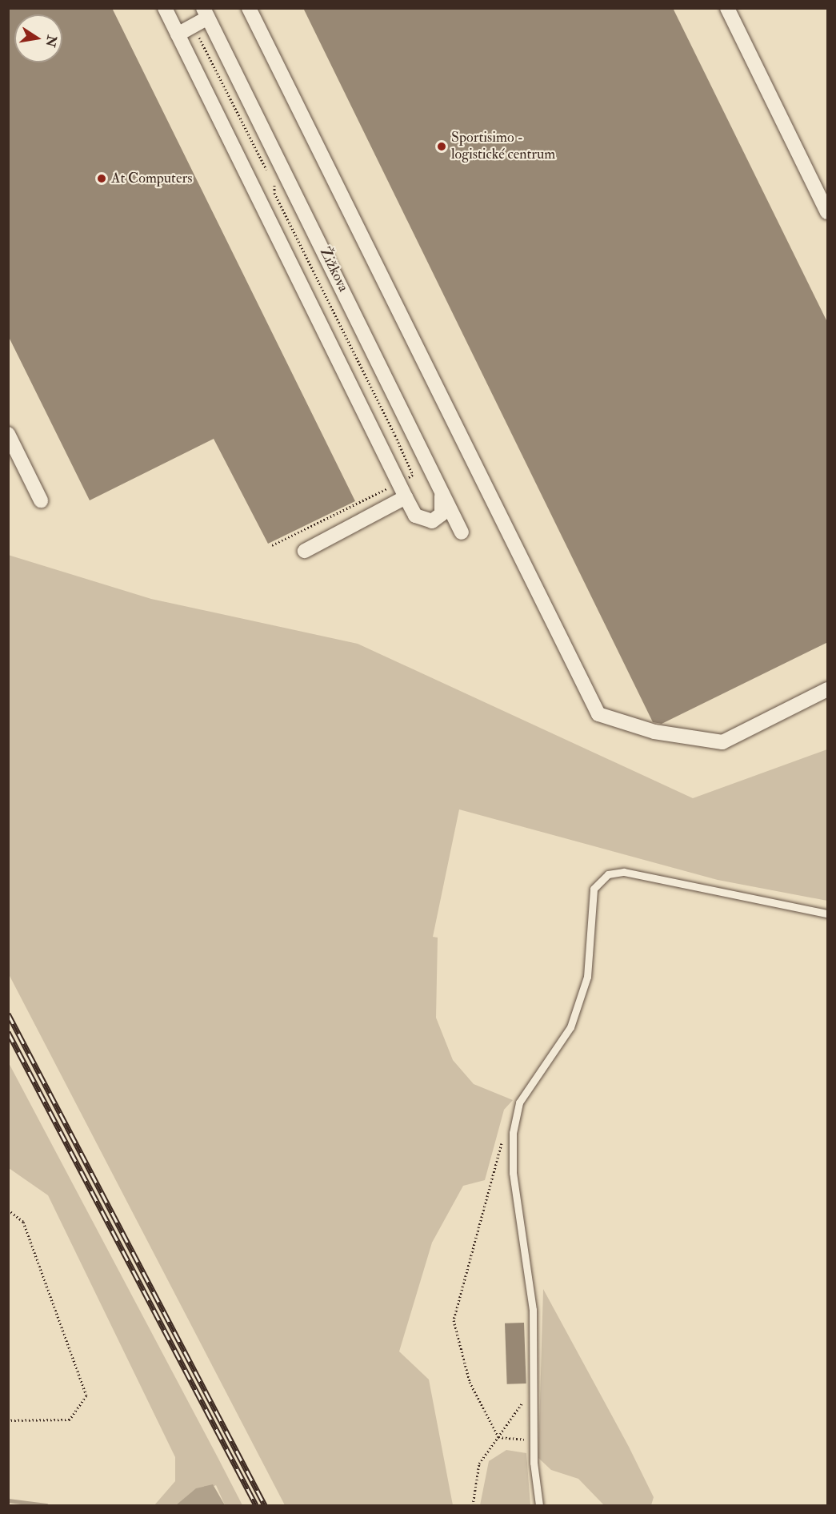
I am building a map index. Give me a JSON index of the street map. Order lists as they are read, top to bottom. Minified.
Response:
{"streets":{"street":["Žižkova"]},"places":["Sportisimo - logistické centrum","At Computers"],"north":"right"}
